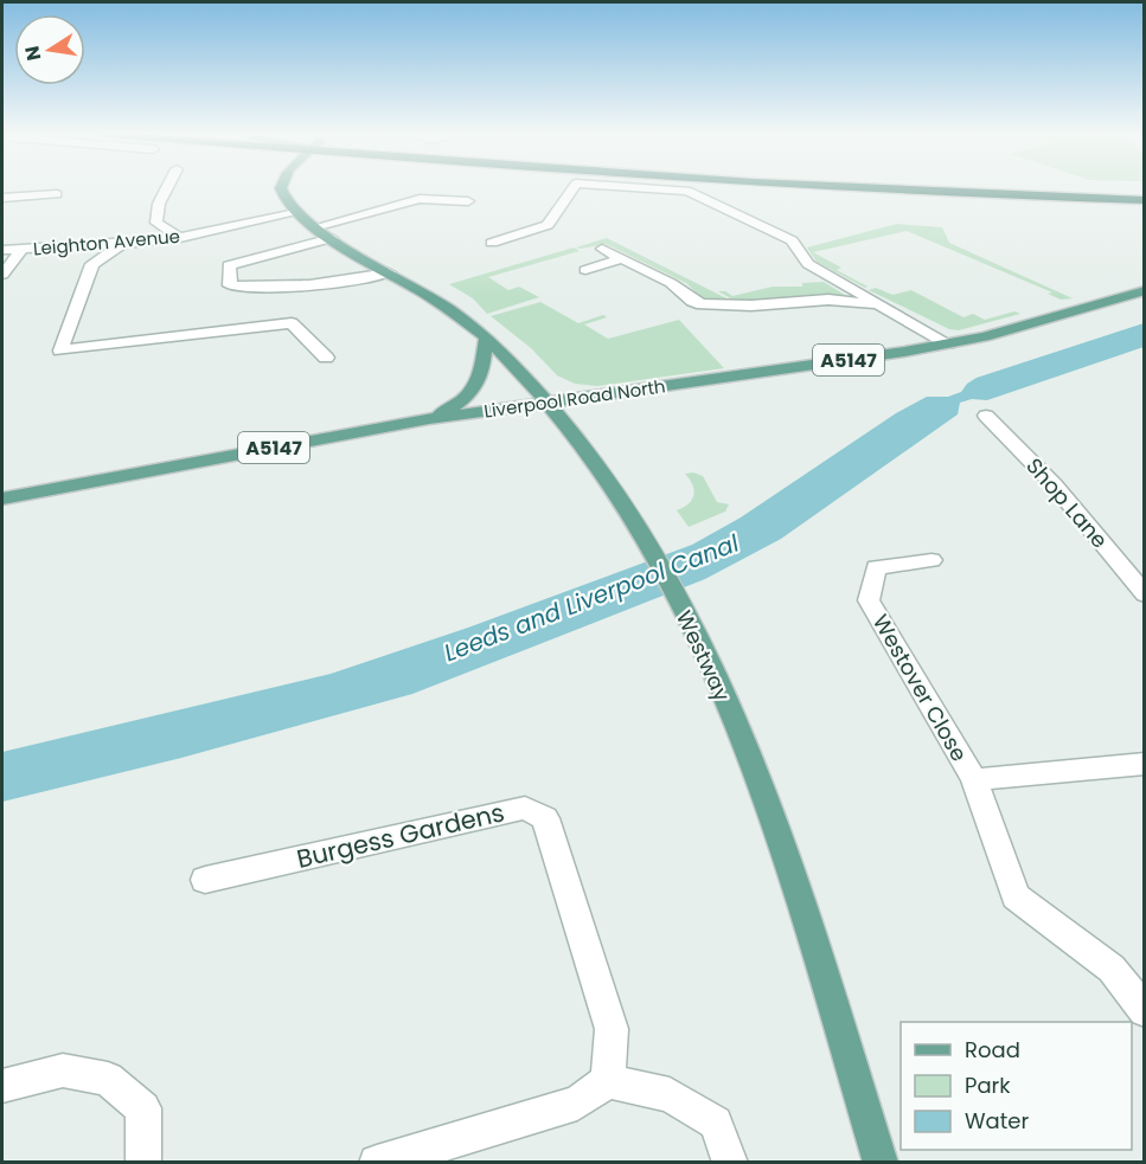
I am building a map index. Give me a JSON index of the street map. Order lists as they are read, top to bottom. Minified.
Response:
{"streets":{"main road":["A5147","Liverpool Road North","Westway"],"street":["Leighton Avenue","Shop Lane","Westover Close","Burgess Gardens"]},"crossings":[["Leighton Avenue","Westway"],["Liverpool Road North","Westway"]],"water":["Leeds and Liverpool Canal"],"legend":["Road","Park","Water"],"north":"left"}
